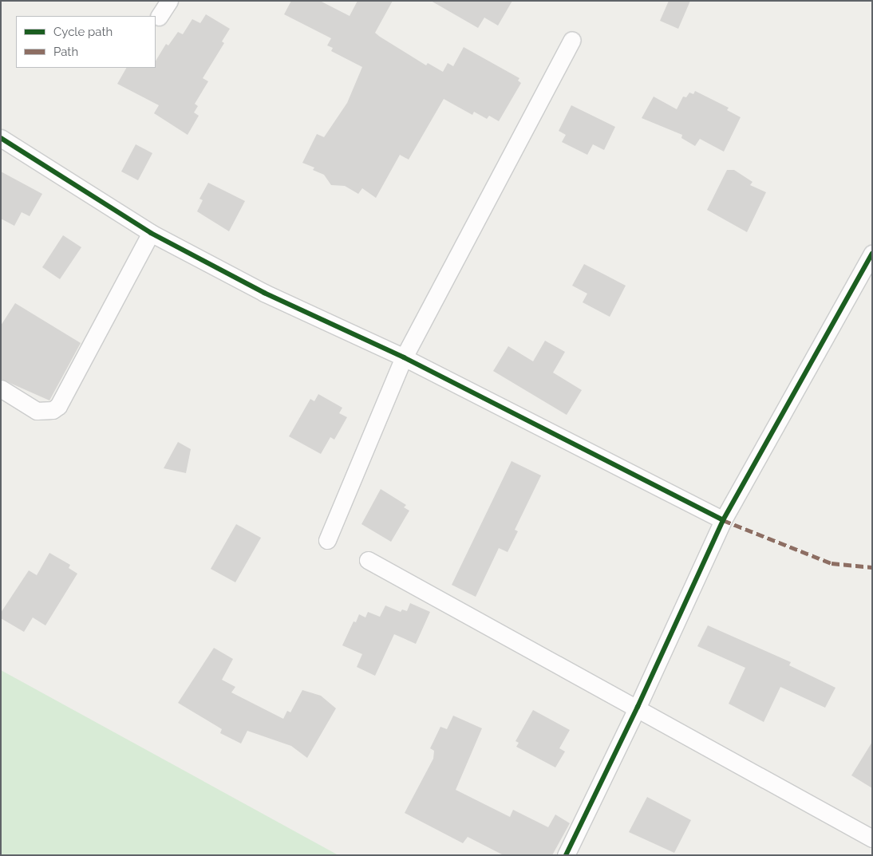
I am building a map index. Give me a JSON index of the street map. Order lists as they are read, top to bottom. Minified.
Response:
{"legend":["Cycle path","Path"]}
